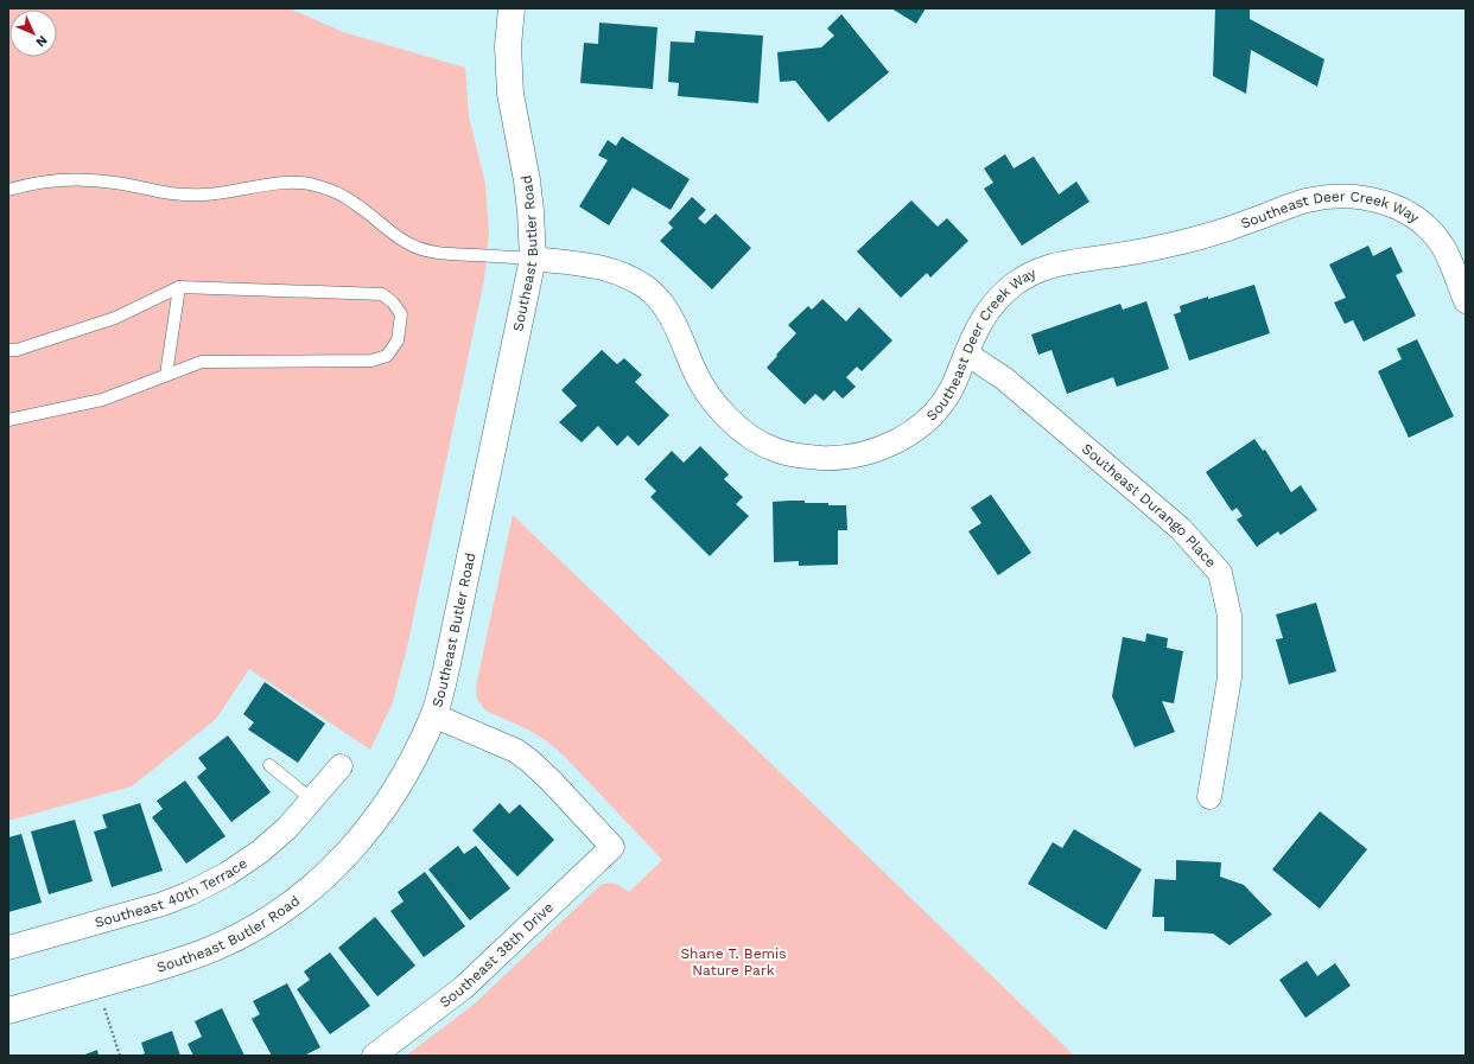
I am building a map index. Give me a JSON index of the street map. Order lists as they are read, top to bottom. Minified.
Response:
{"streets":{"main road":["Southeast Butler Road"],"street":["Southeast Deer Creek Way","Southeast Durango Place","Southeast 40th Terrace","Southeast 38th Drive"]},"crossings":[["Southeast Deer Creek Way","Southeast Butler Road"],["Southeast Deer Creek Way","Southeast Durango Place"],["Southeast Butler Road","Southeast 38th Drive"]],"parks":["Shane T. Bemis Nature Park"],"north":"bottom right"}
